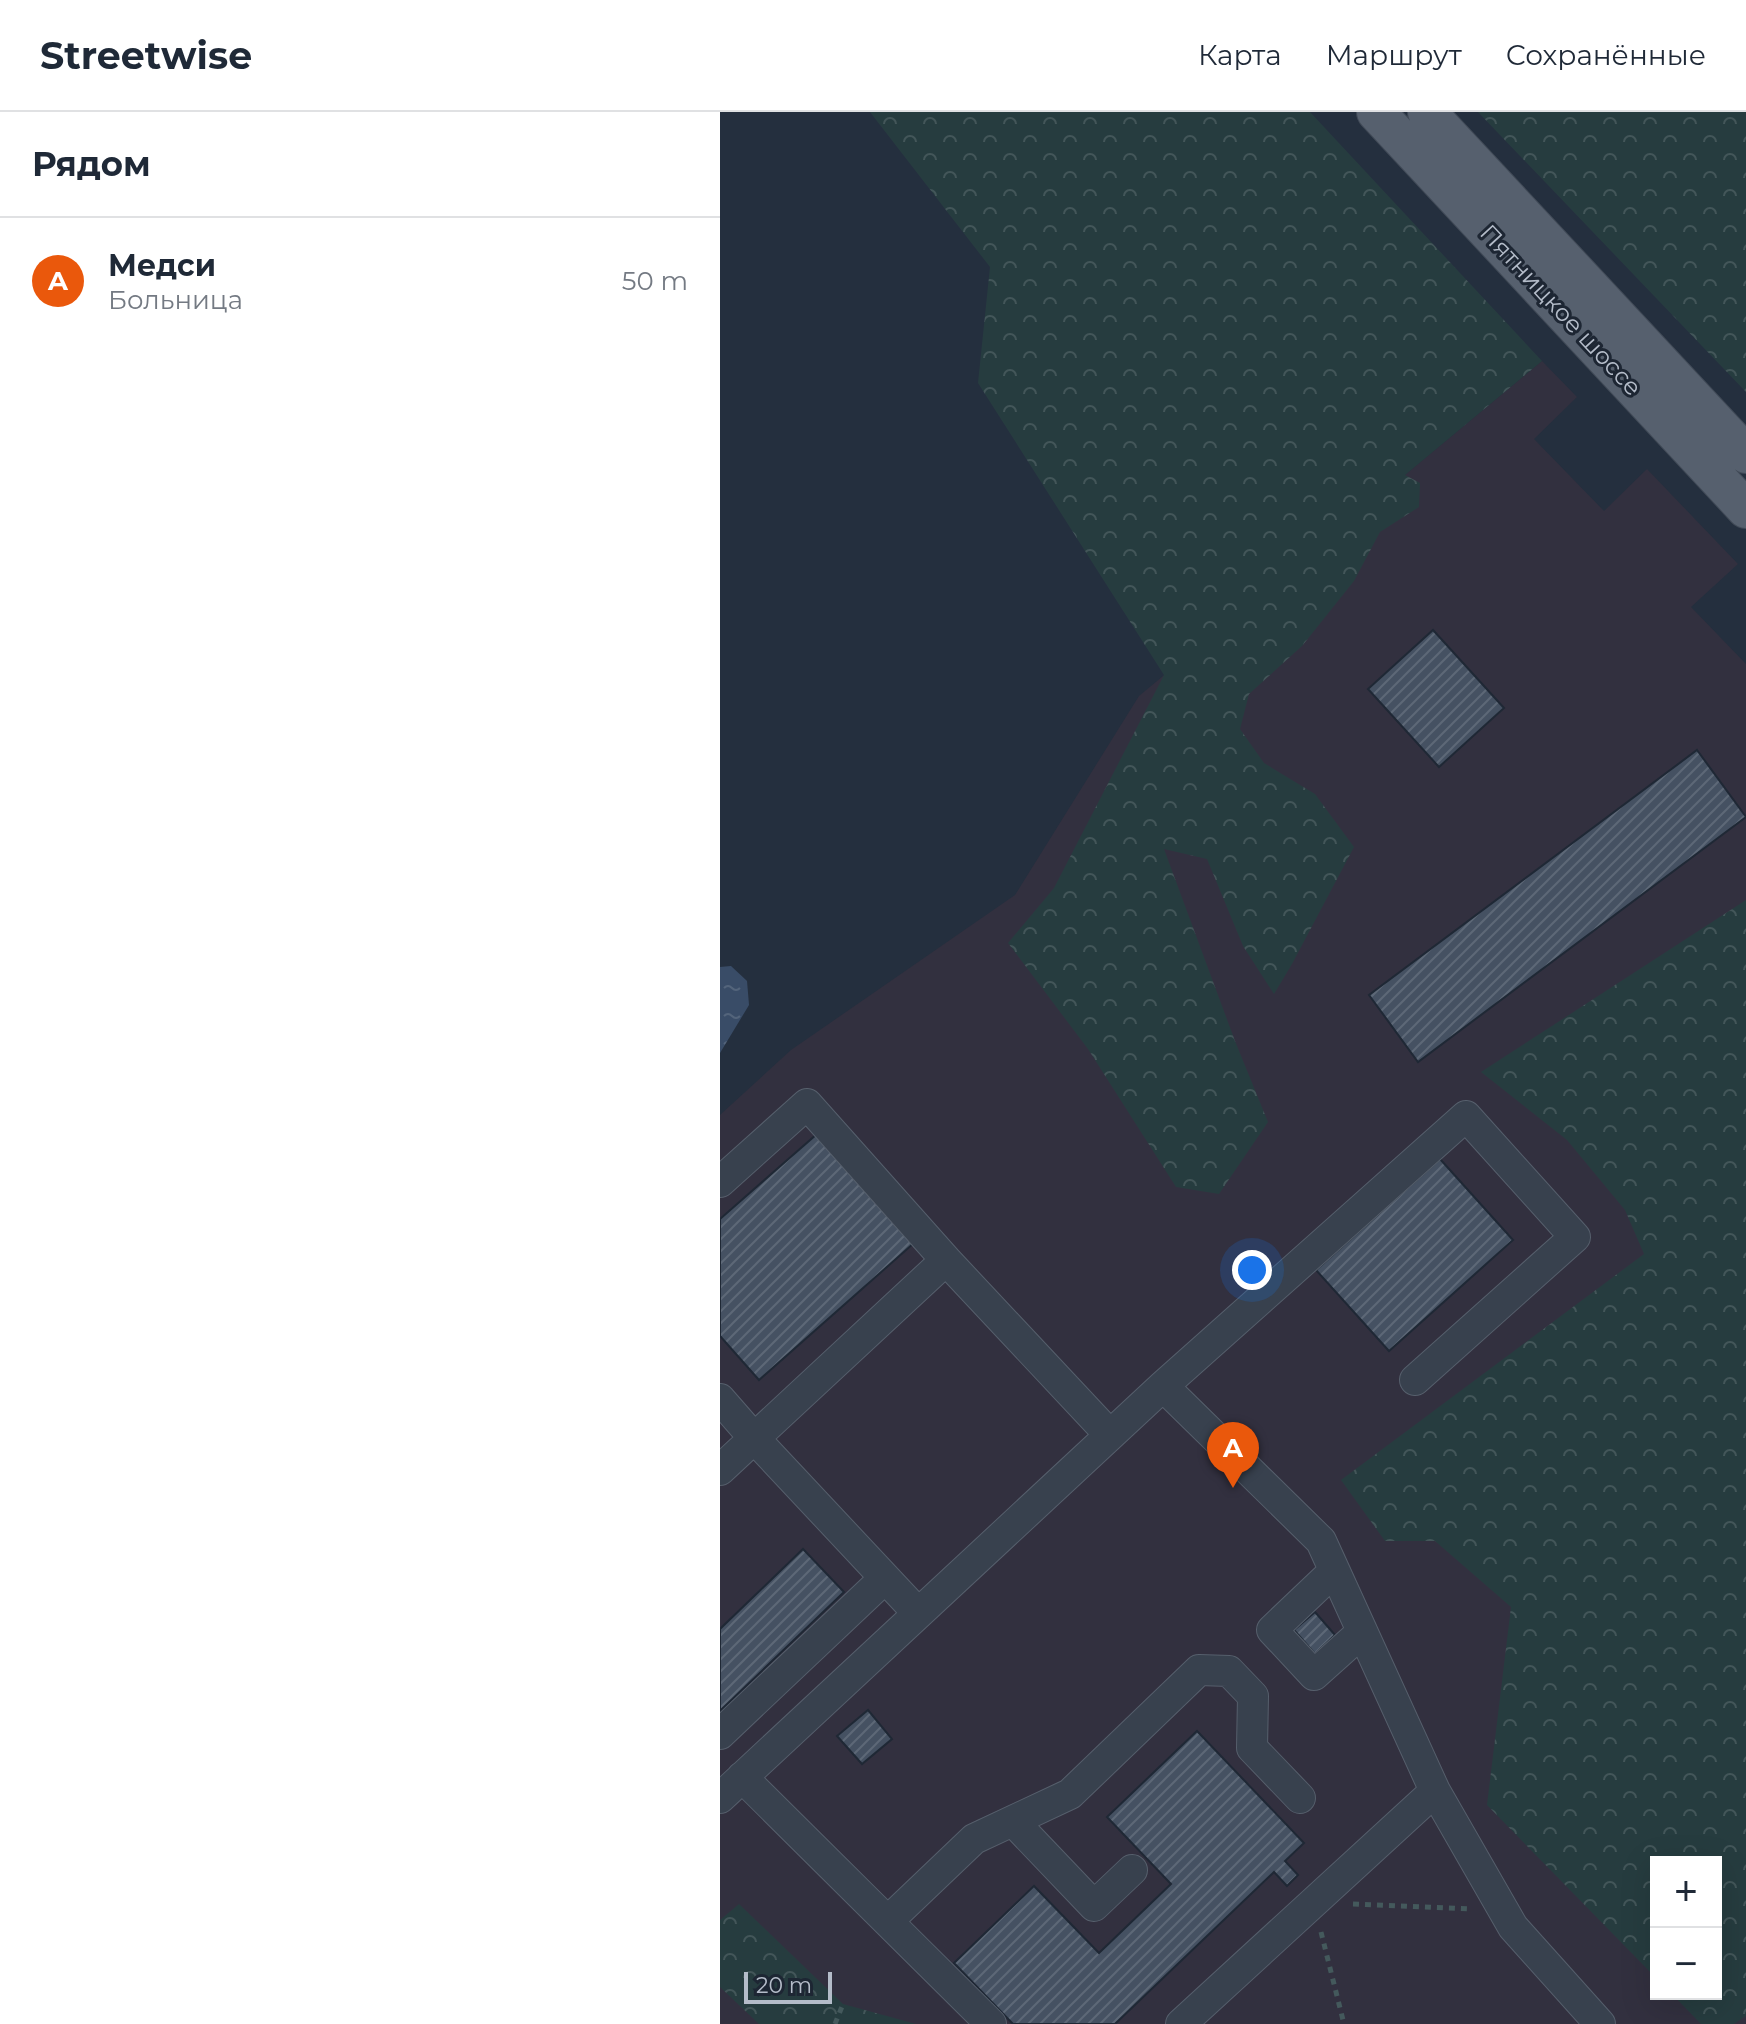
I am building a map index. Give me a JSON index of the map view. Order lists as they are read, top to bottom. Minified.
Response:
{"streets":{"main road":["Пятницкое шоссе"]},"scale_bar":"20 m","page":{"header":"Streetwise","nav":["Карта","Маршрут","Сохранённые"],"heading":"Рядом","list":[{"mark":"A","name":"Медси","note":"Больница","value":"50 m"}],"pins":"A","map_buttons":["+","−"],"scale":"20 m"}}
